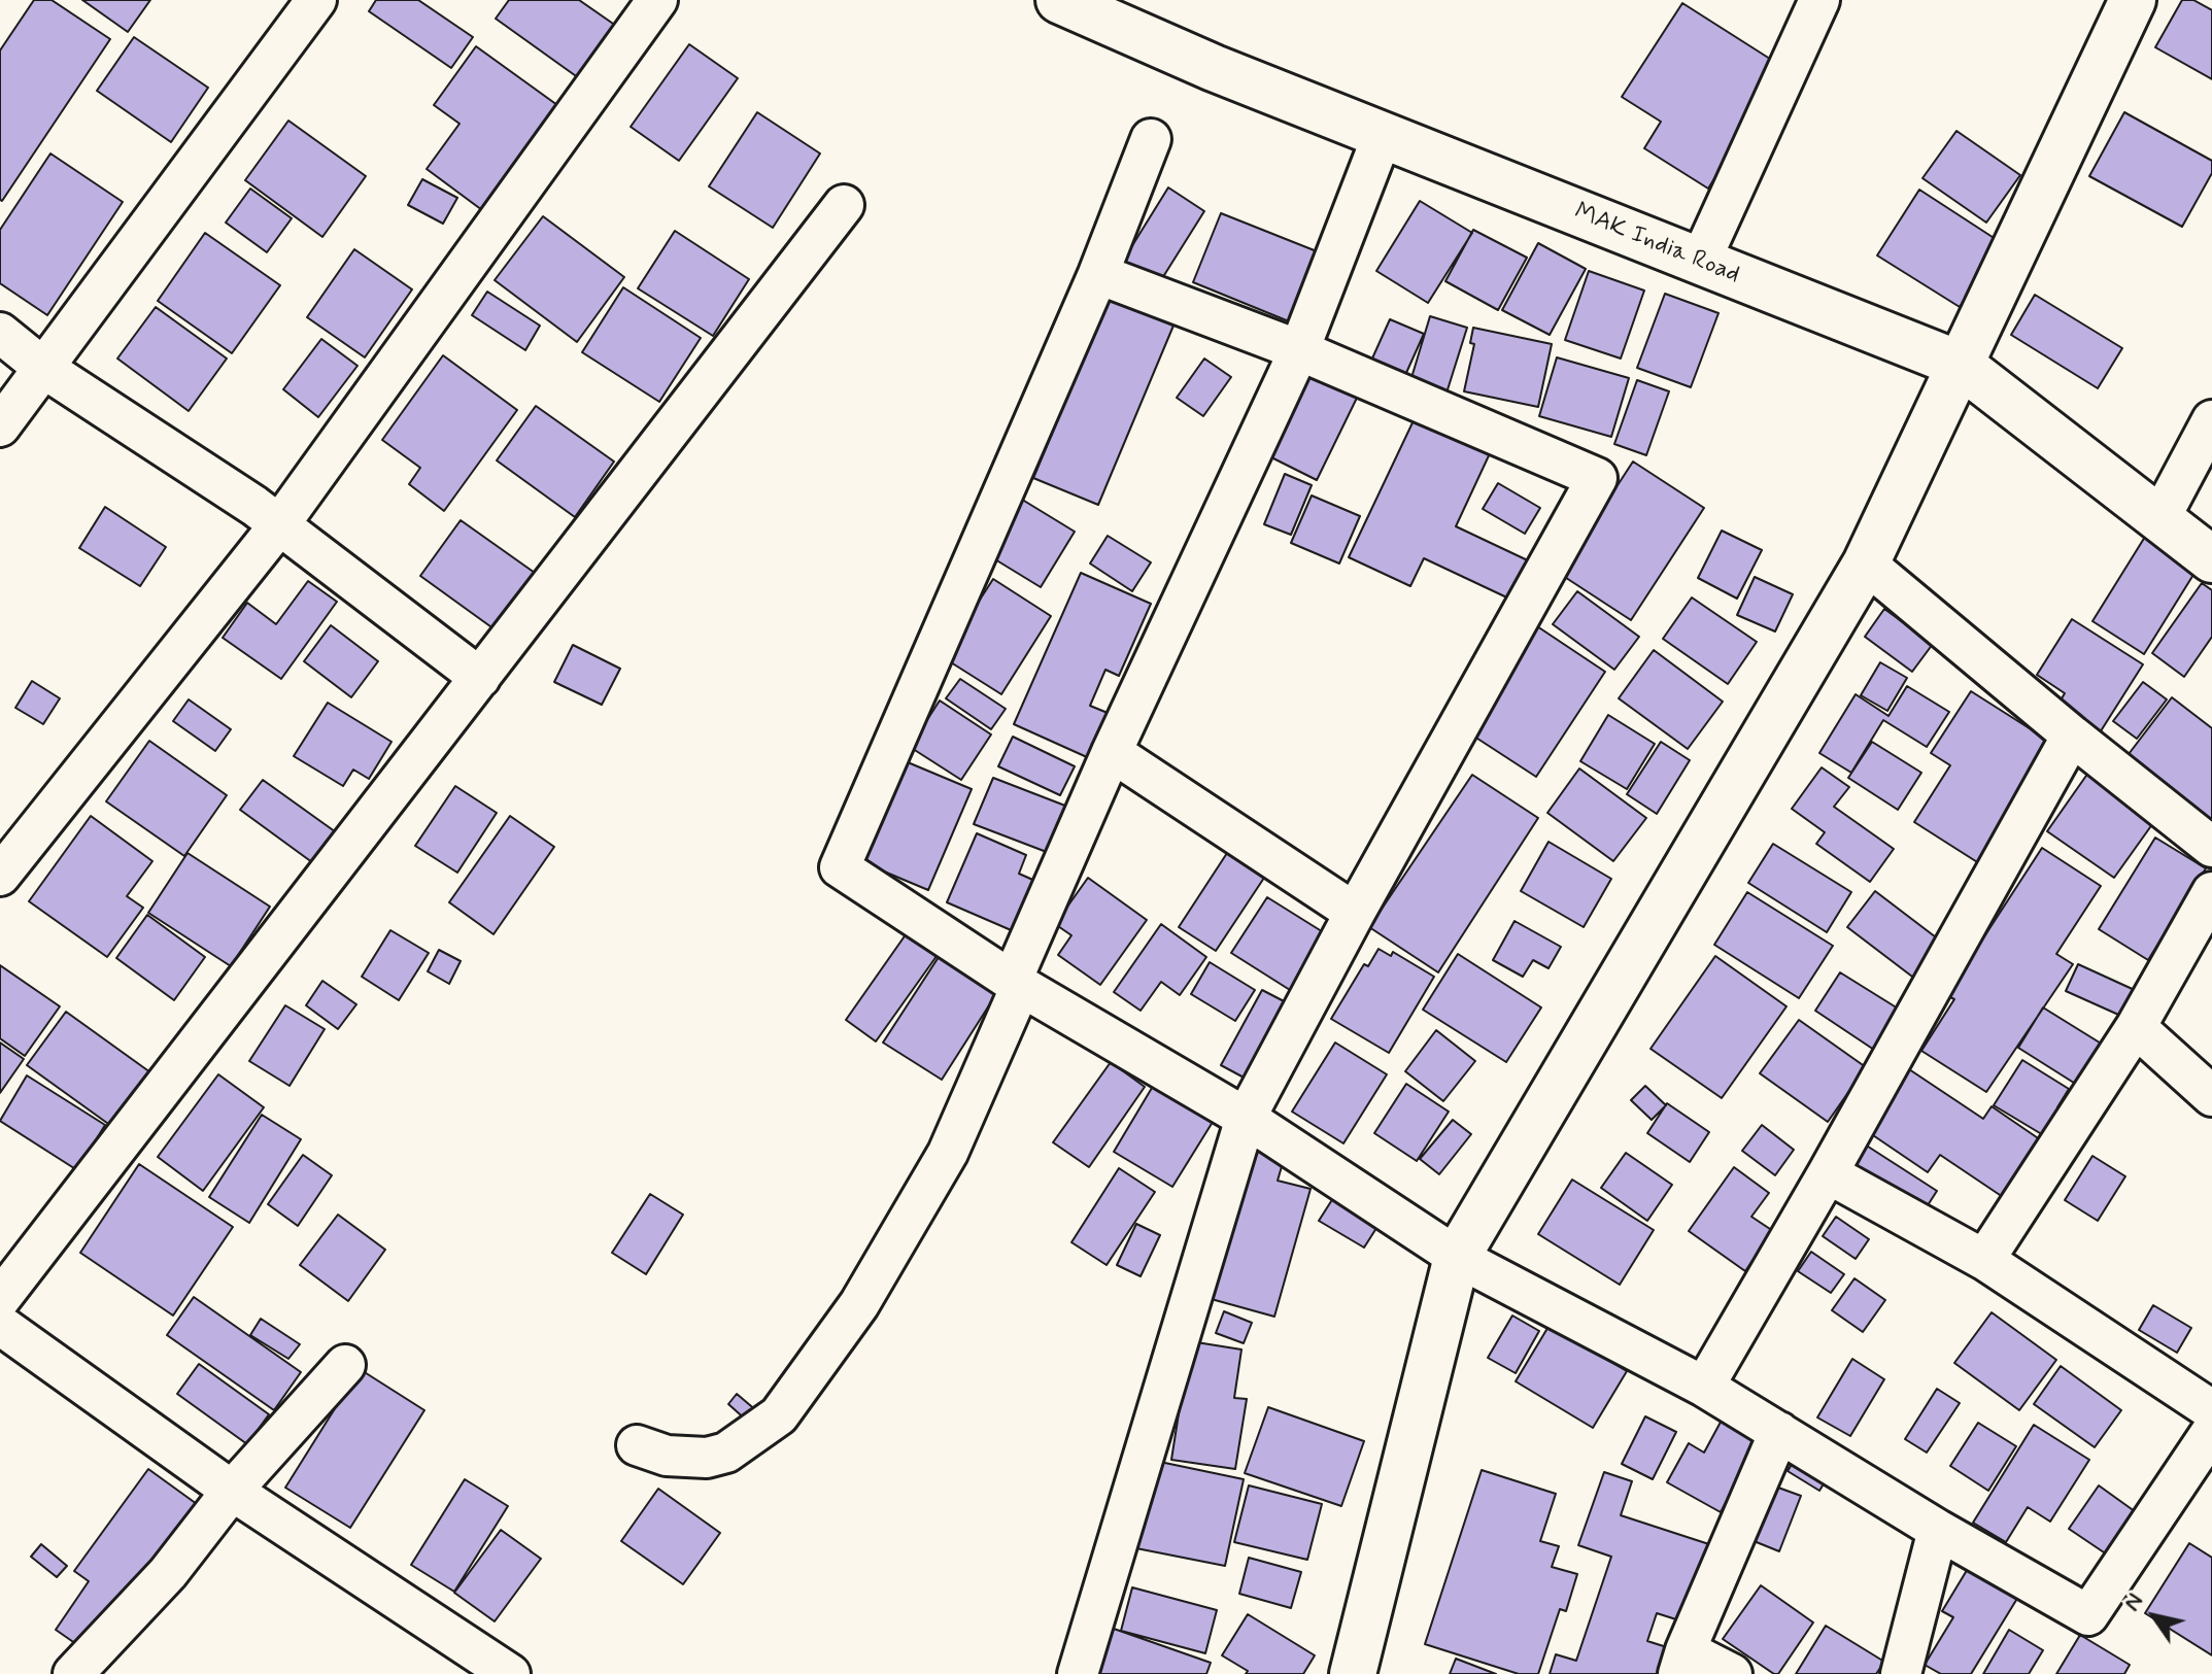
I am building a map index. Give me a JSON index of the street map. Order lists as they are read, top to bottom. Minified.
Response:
{"streets":{"street":["MAK India Road"]},"north":"top left"}
